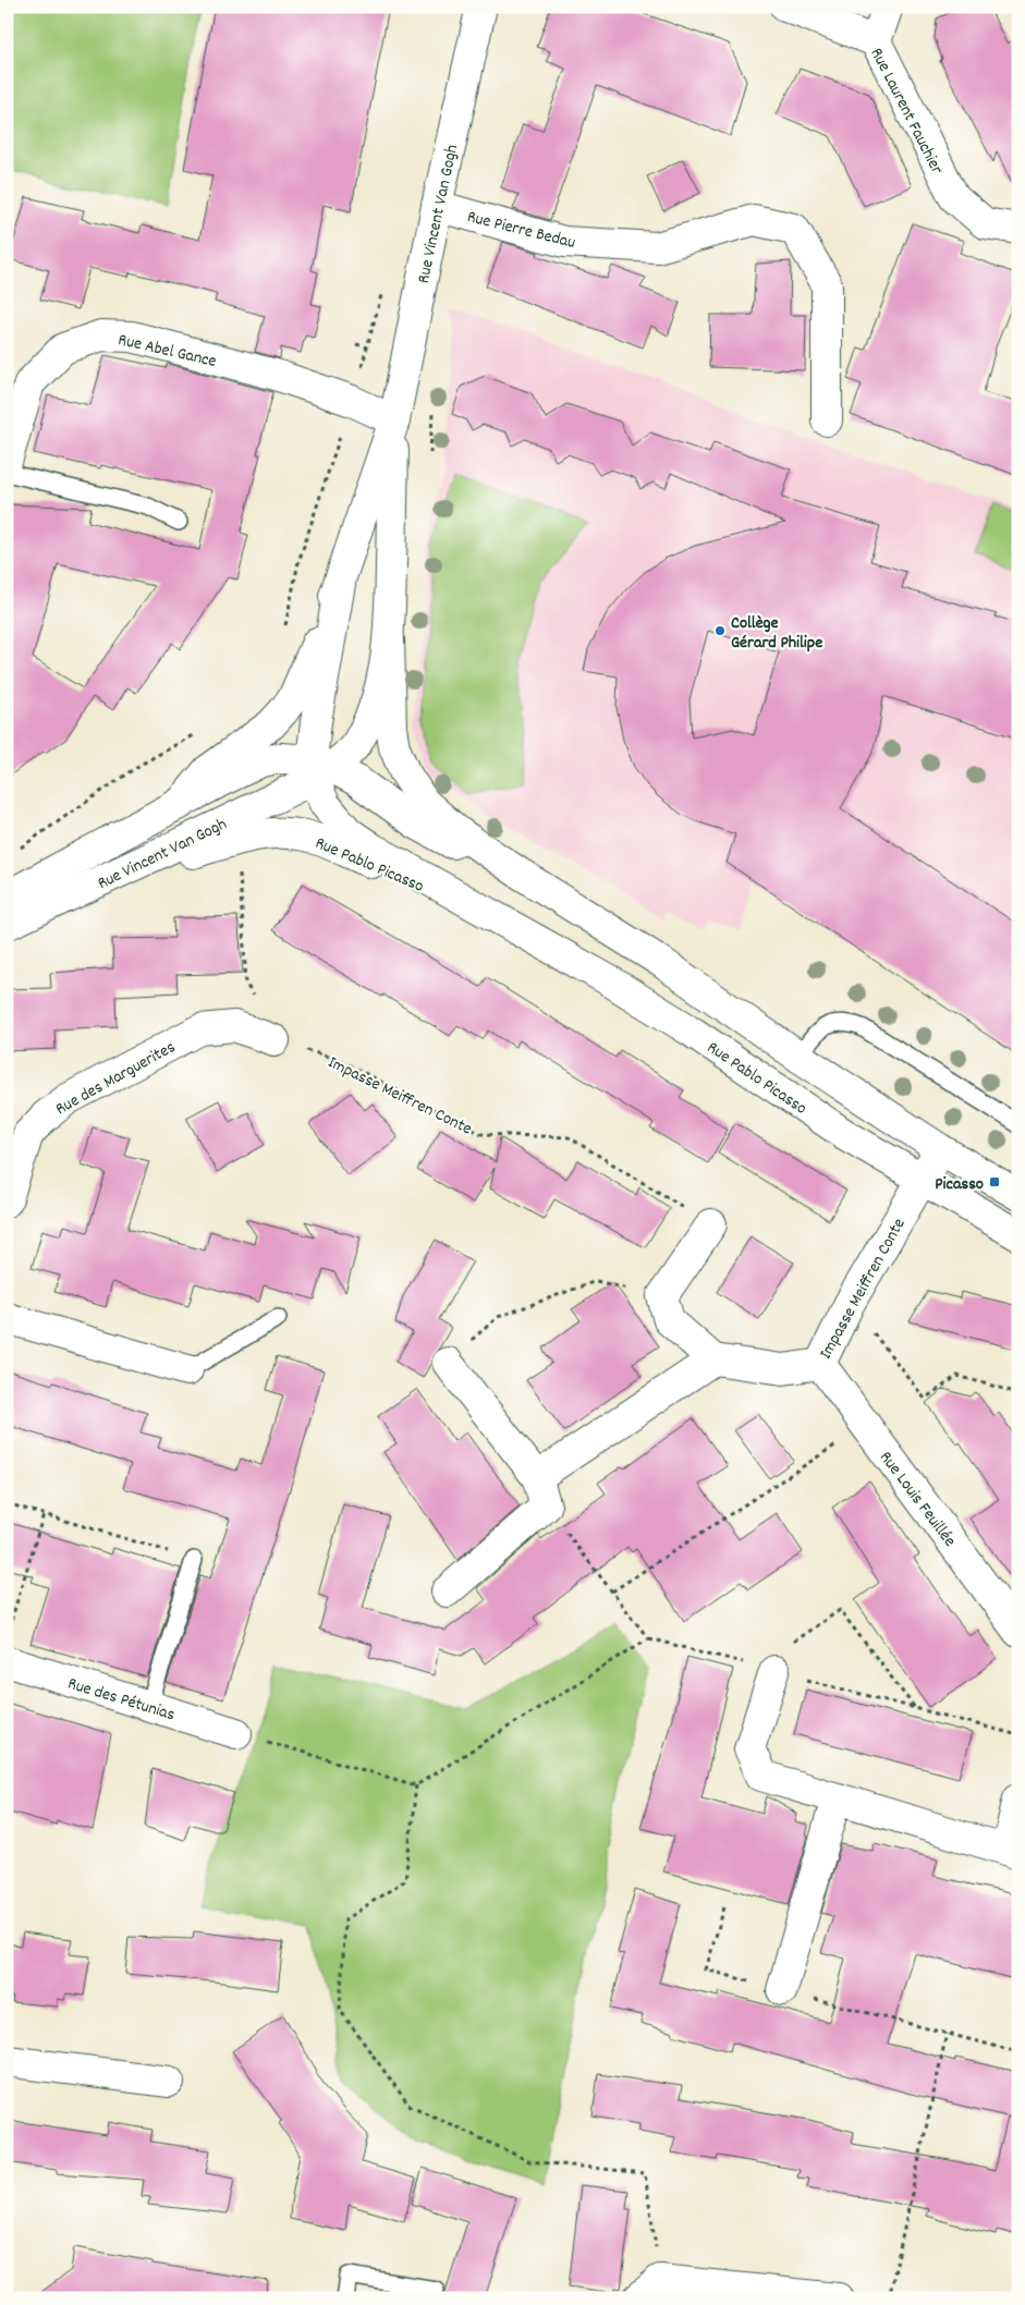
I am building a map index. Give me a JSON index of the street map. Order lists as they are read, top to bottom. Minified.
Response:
{"streets":{"street":["Rue Laurent Fauchier","Rue Vincent Van Gogh","Rue Pierre Bedau","Rue Abel Gance","Rue Pablo Picasso","Rue des Marguerites","Impasse Meiffren Conte","Rue Louis Feuillée","Rue des Pétunias"]},"crossings":[["Rue Vincent Van Gogh","Rue Pierre Bedau"],["Rue Vincent Van Gogh","Rue Abel Gance"],["Rue Vincent Van Gogh","Rue Pablo Picasso"],["Rue Pablo Picasso","Impasse Meiffren Conte"],["Rue des Marguerites","Impasse Meiffren Conte"],["Impasse Meiffren Conte","Rue Louis Feuillée"]],"places":{"other":["Collège Gérard Philipe"],"transit":["Picasso"]}}
